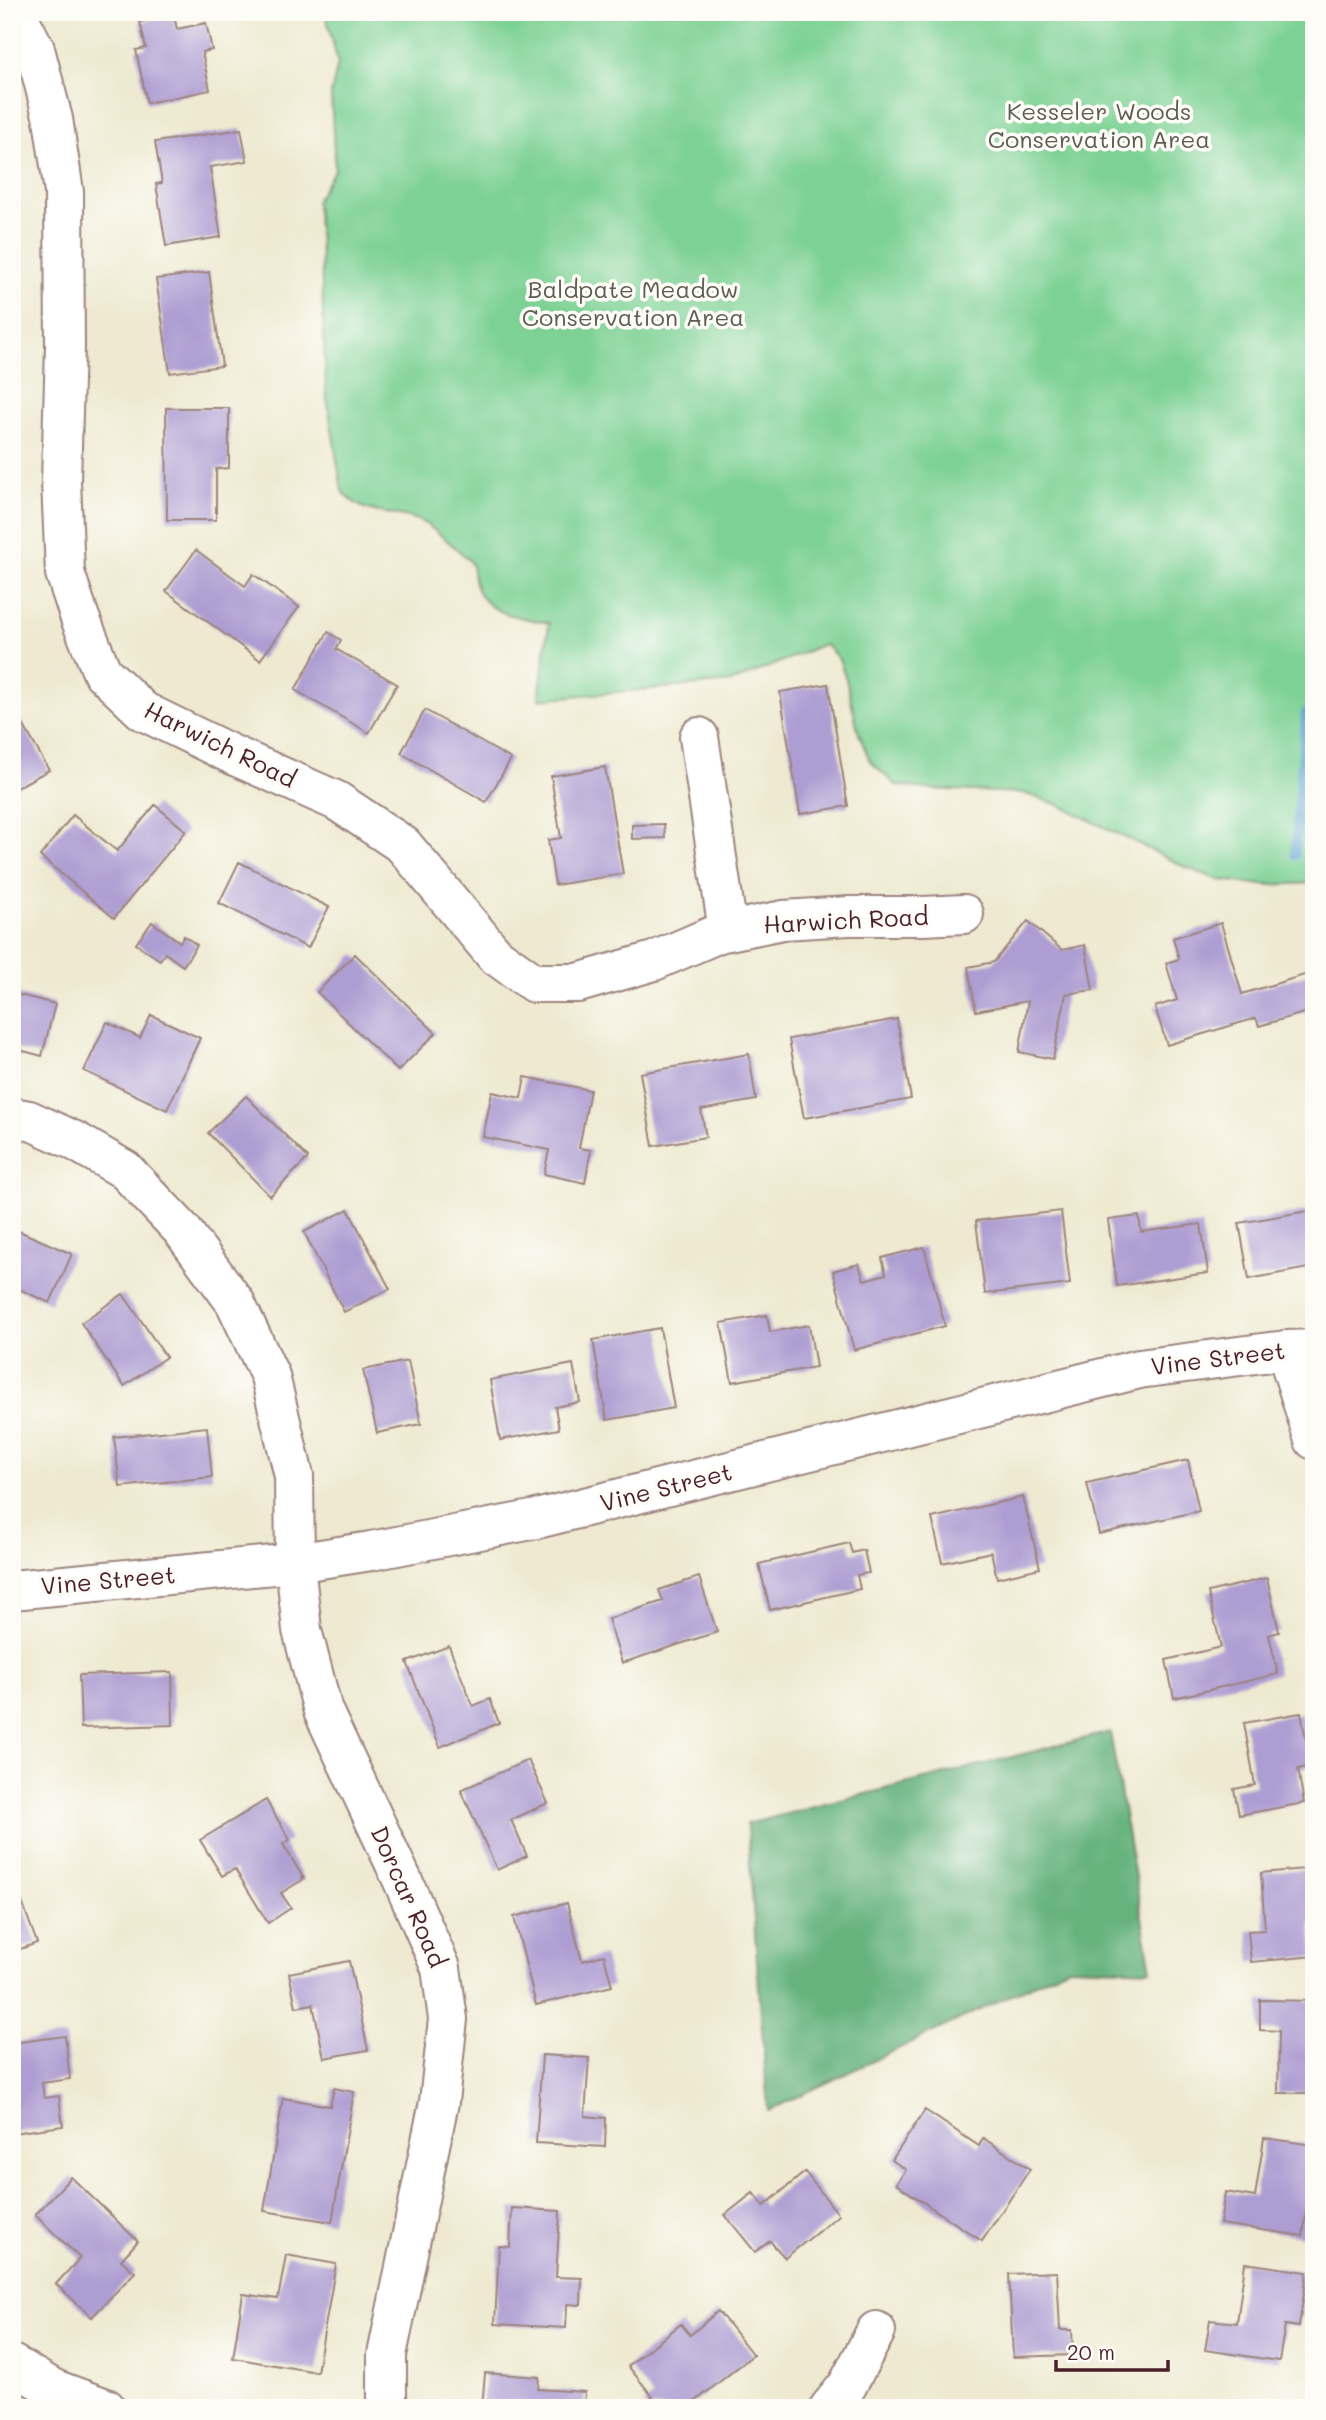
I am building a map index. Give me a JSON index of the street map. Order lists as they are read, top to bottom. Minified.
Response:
{"streets":{"street":["Harwich Road","Vine Street","Dorcar Road"]},"crossings":[["Vine Street","Dorcar Road"]],"parks":["Kesseler Woods Conservation Area","Baldpate Meadow Conservation Area"],"scale_bar":"20 m"}
